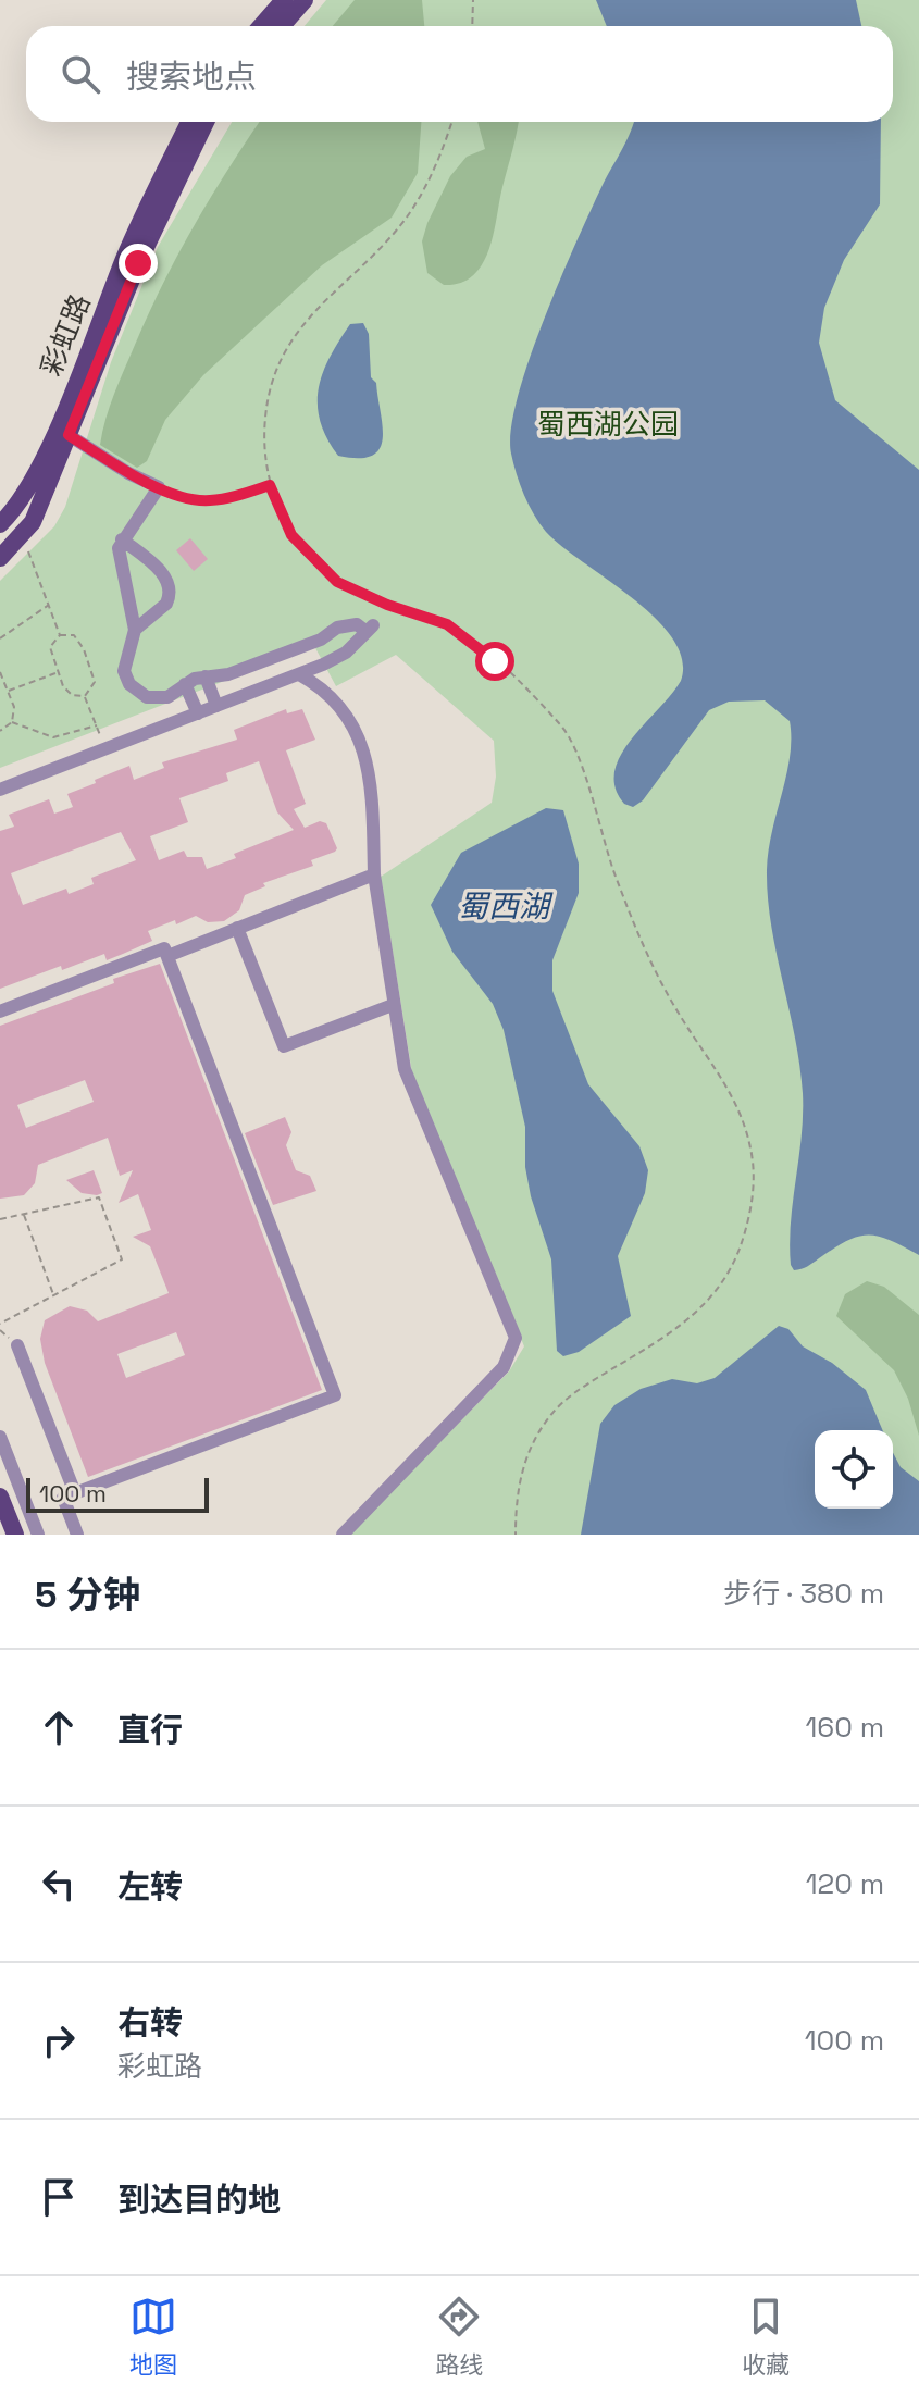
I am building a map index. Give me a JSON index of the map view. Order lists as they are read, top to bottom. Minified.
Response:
{"streets":{"main road":["彩虹路"]},"water":["蜀西湖"],"parks":["蜀西湖公园"],"scale_bar":"100 m","page":{"search":"搜索地点","scale":"100 m","heading":["5 分钟","步行 · 380 m"],"list":[["直行","160 m"],["左转","120 m"],["右转","彩虹路","100 m"],"到达目的地"],"nav":["地图","路线","收藏"]}}
